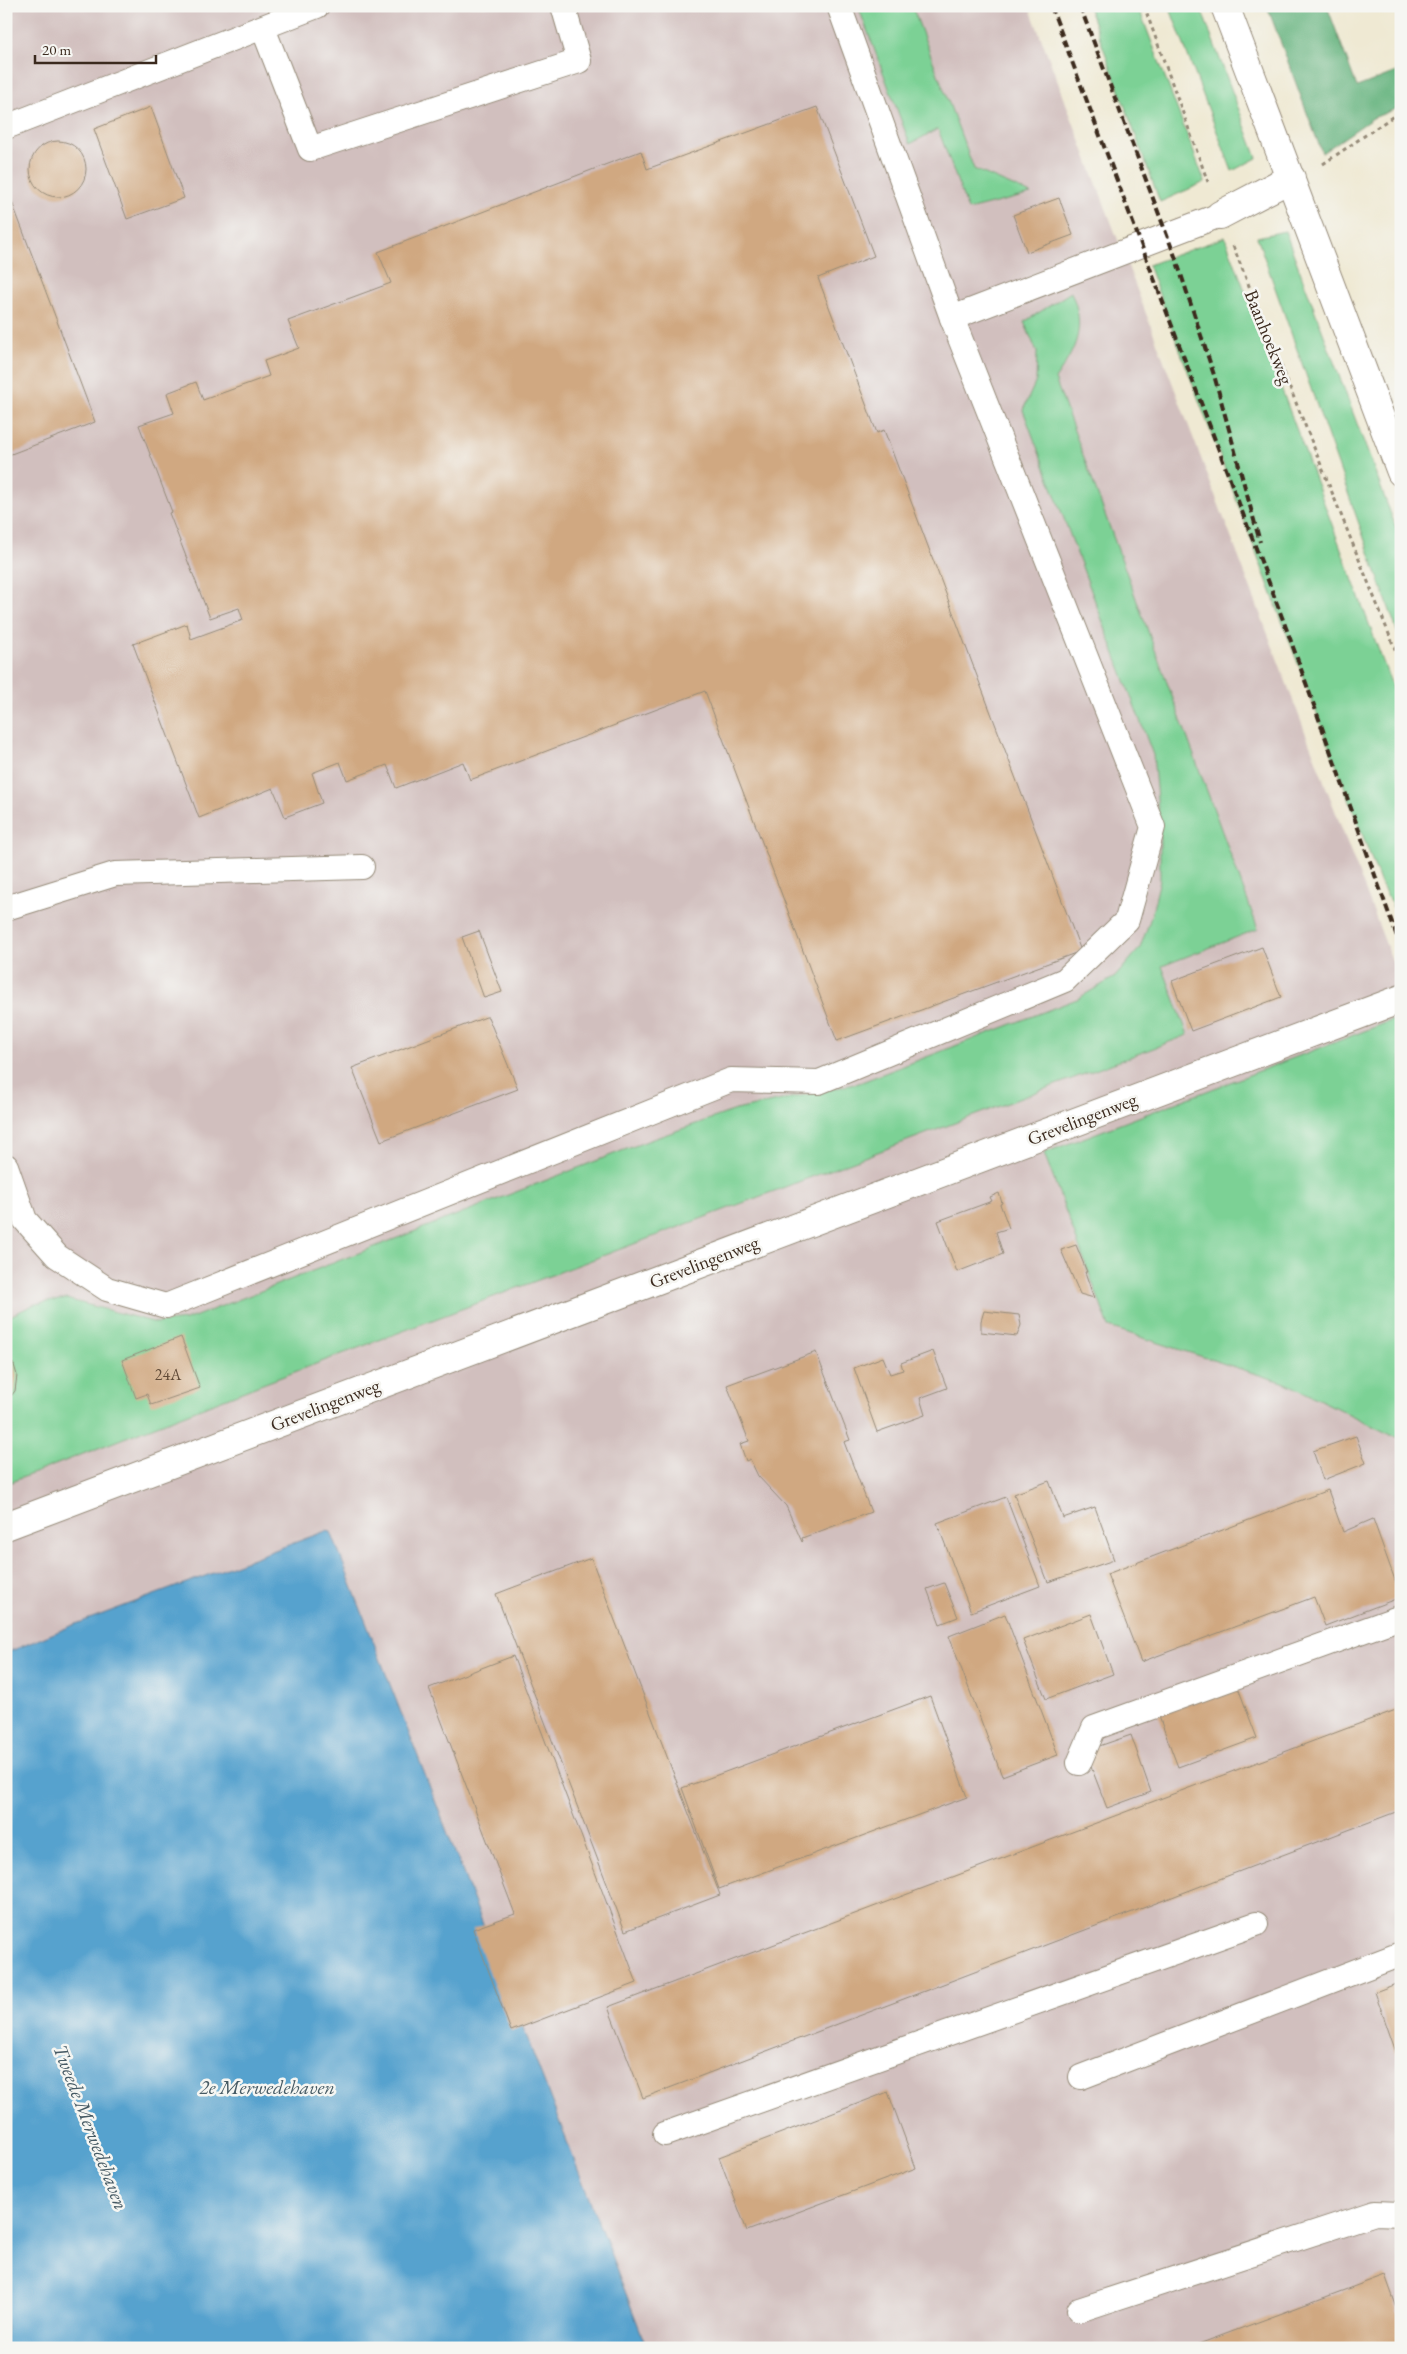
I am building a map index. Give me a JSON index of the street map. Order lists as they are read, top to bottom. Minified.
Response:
{"streets":{"street":["Grevelingenweg"],"path":["Baanhoekweg"]},"water":["2e Merwedehaven","Tweede Merwedehaven"],"house_numbers":["24A"],"scale_bar":"20 m"}
